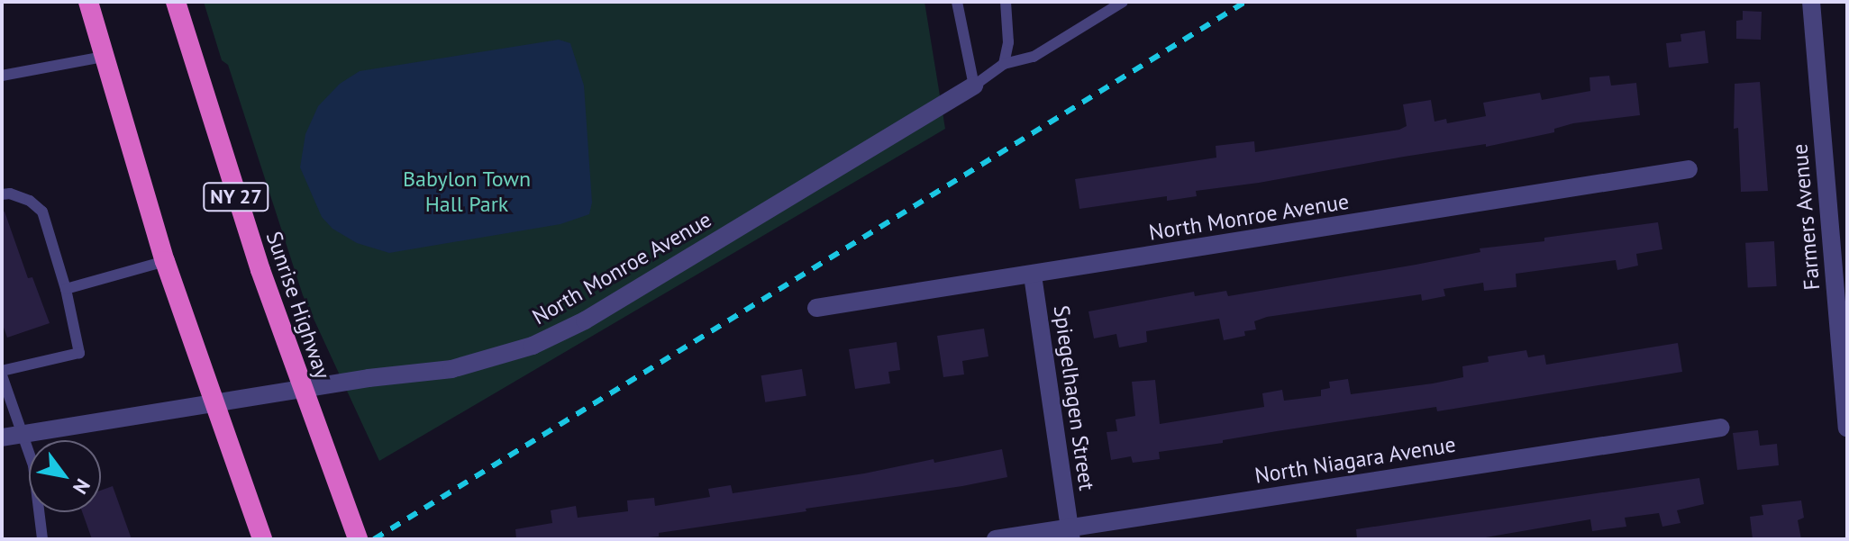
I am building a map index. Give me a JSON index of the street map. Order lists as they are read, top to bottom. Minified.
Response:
{"streets":{"highway":["NY 27","Sunrise Highway"],"street":["North Monroe Avenue","Farmers Avenue","Spiegelhagen Street","North Niagara Avenue"]},"crossings":[["North Monroe Avenue","Sunrise Highway"],["North Monroe Avenue","Spiegelhagen Street"],["Spiegelhagen Street","North Niagara Avenue"]],"parks":["Babylon Town Hall Park"],"north":"bottom right"}
